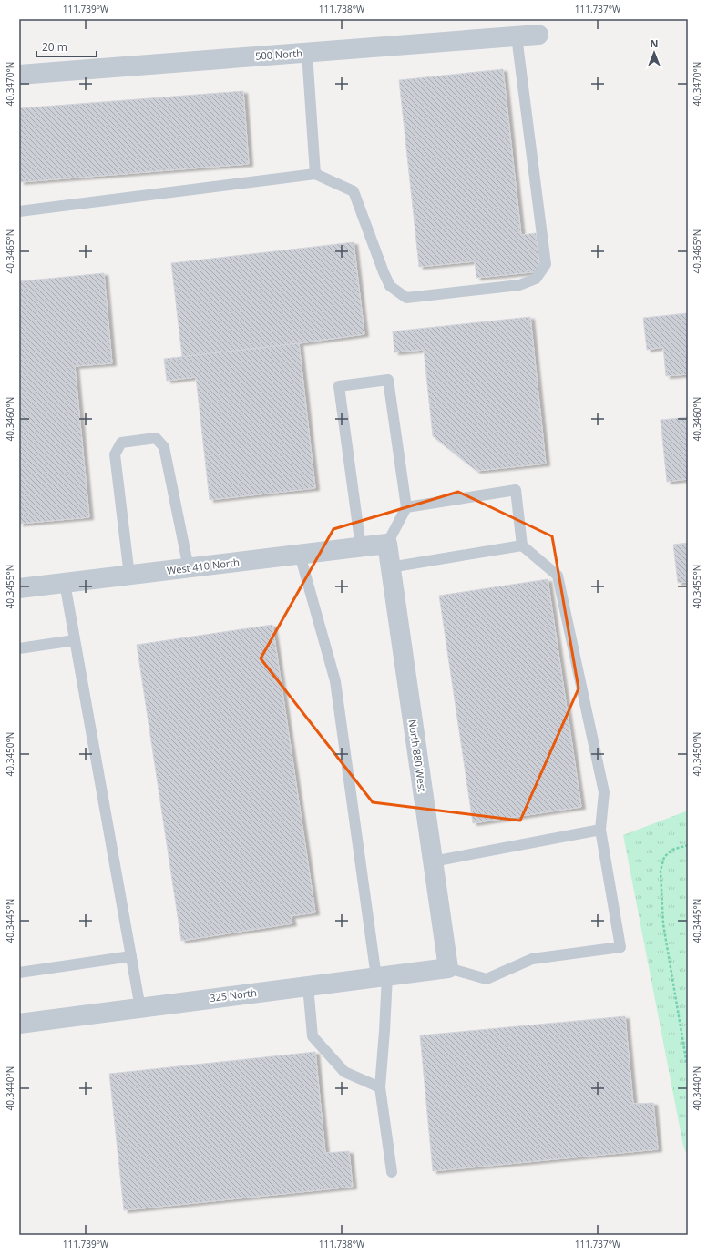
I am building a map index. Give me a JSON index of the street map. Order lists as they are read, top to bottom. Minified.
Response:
{"streets":{"street":["500 North","West 410 North","North 880 West","325 North"]},"crossings":[["West 410 North","North 880 West"],["North 880 West","325 North"]],"scale_bar":"20 m","north":"top","coordinates":["111.739°W","111.738°W","111.737°W","40.3470°N","40.3465°N","40.3460°N","40.3455°N","40.3450°N","40.3445°N","40.3440°N"]}
